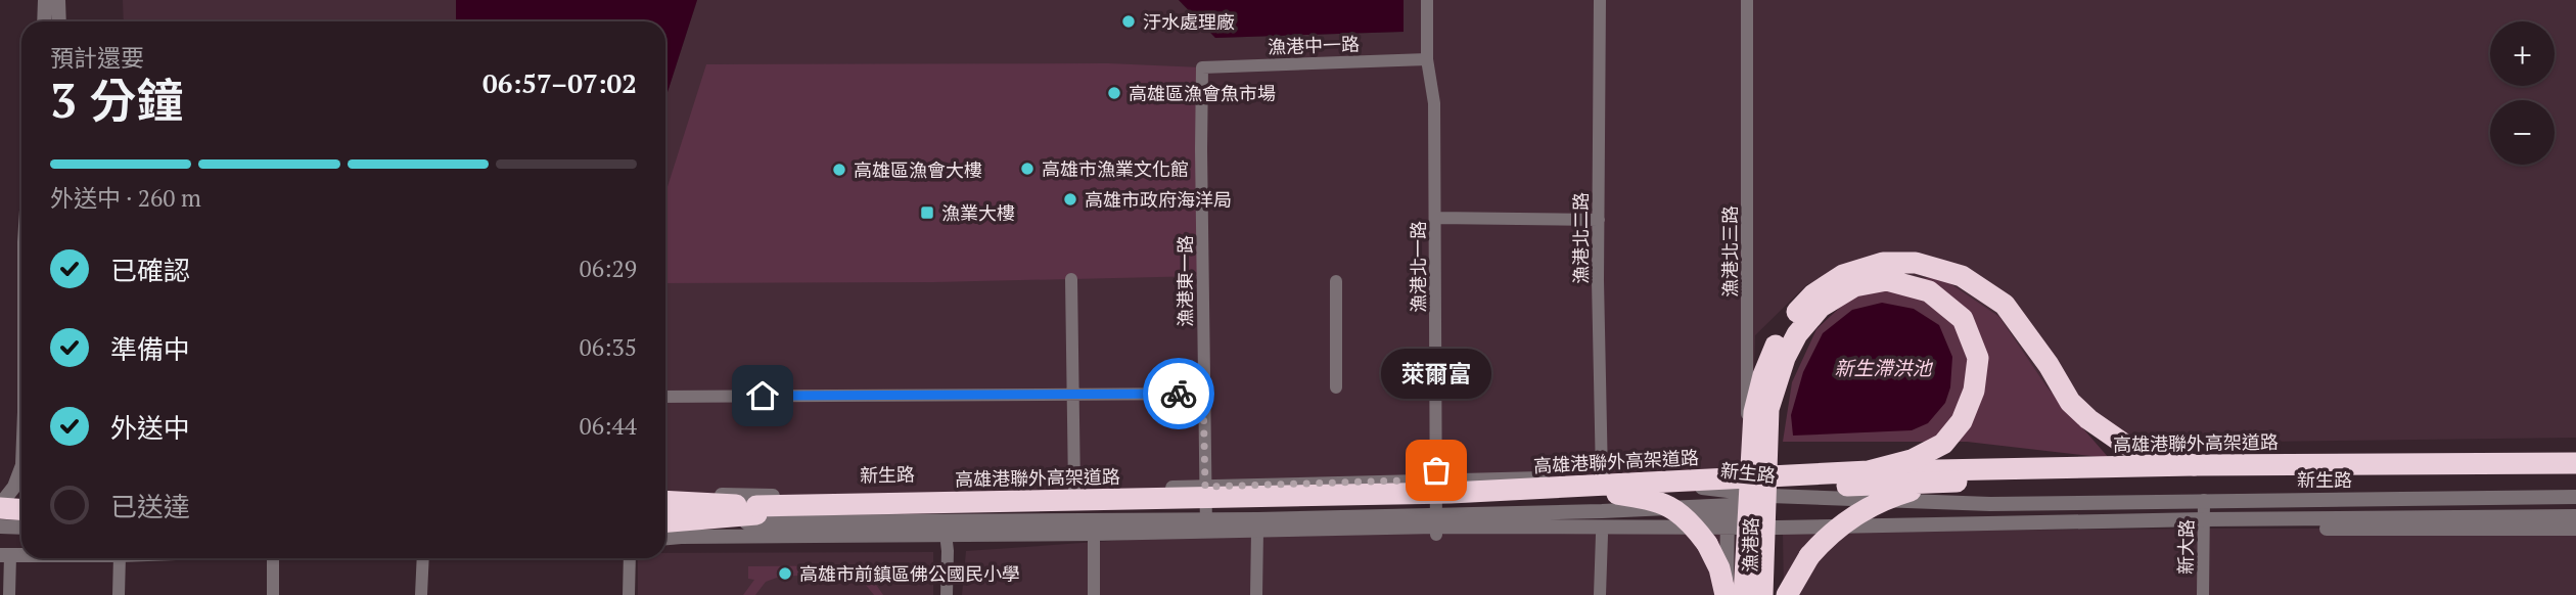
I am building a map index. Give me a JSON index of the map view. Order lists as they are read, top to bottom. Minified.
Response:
{"streets":{"highway":["高雄港聯外高架道路"],"street":["漁港中一路","漁港北二路","漁港北三路","漁港北一路","漁港東一路","新生路","漁港路","新大路"]},"crossings":[["漁港中一路","漁港北一路"],["漁港中一路","漁港東一路"],["漁港北二路","新生路"],["漁港北三路","新生路"],["漁港北一路","新生路"],["漁港東一路","新生路"],["新生路","漁港路"],["新生路","新大路"]],"water":["新生滯洪池"],"places":{"other":["汙水處理廠","高雄區漁會魚市場","高雄市漁業文化館","高雄區漁會大樓","高雄市政府海洋局","萊爾富","高雄市前鎮區佛公國民小學"],"transit":["漁業大樓"]},"page":{"map_buttons":["+","−"],"heading":["3 分鐘","預計還要","06:57–07:02"],"bar":"外送中 · 260 m","list":[["已確認","06:29"],["準備中","06:35"],["外送中","06:44"],"已送達"],"bubble":"萊爾富"}}
